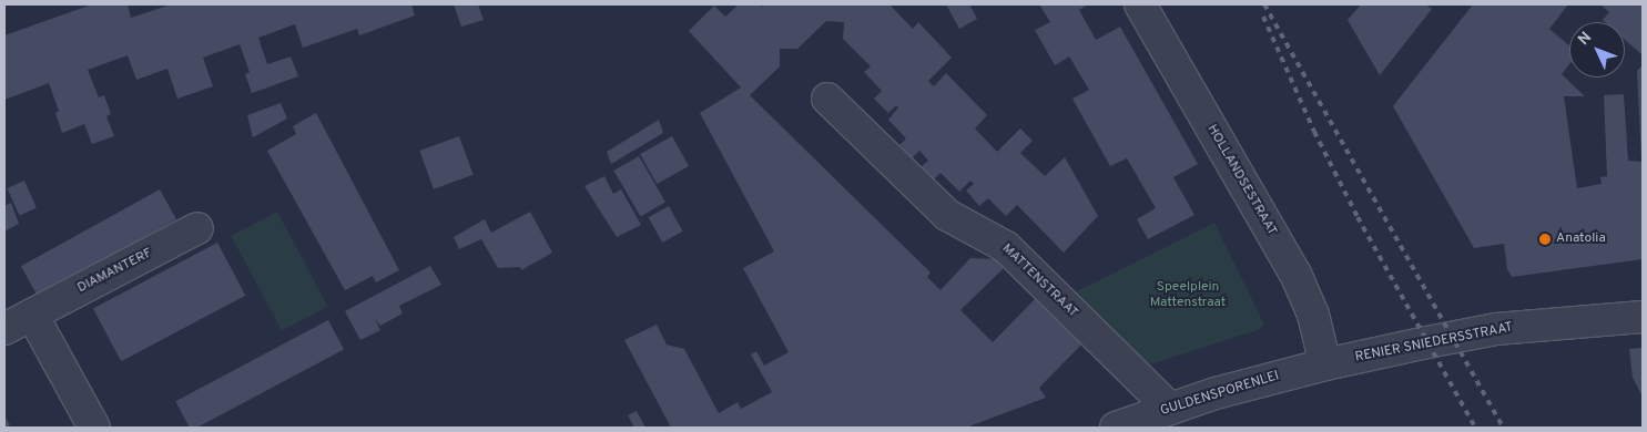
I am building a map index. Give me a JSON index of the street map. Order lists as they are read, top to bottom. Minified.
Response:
{"streets":{"street":["HOLLANDSESTRAAT","DIAMANTERF","MATTENSTRAAT","RENIER SNIEDERSSTRAAT","GULDENSPORENLEI"]},"crossings":[["HOLLANDSESTRAAT","RENIER SNIEDERSSTRAAT"],["HOLLANDSESTRAAT","GULDENSPORENLEI"],["MATTENSTRAAT","GULDENSPORENLEI"],["RENIER SNIEDERSSTRAAT","GULDENSPORENLEI"]],"parks":["Speelplein Mattenstraat"],"places":["Anatolia"],"north":"top left"}
